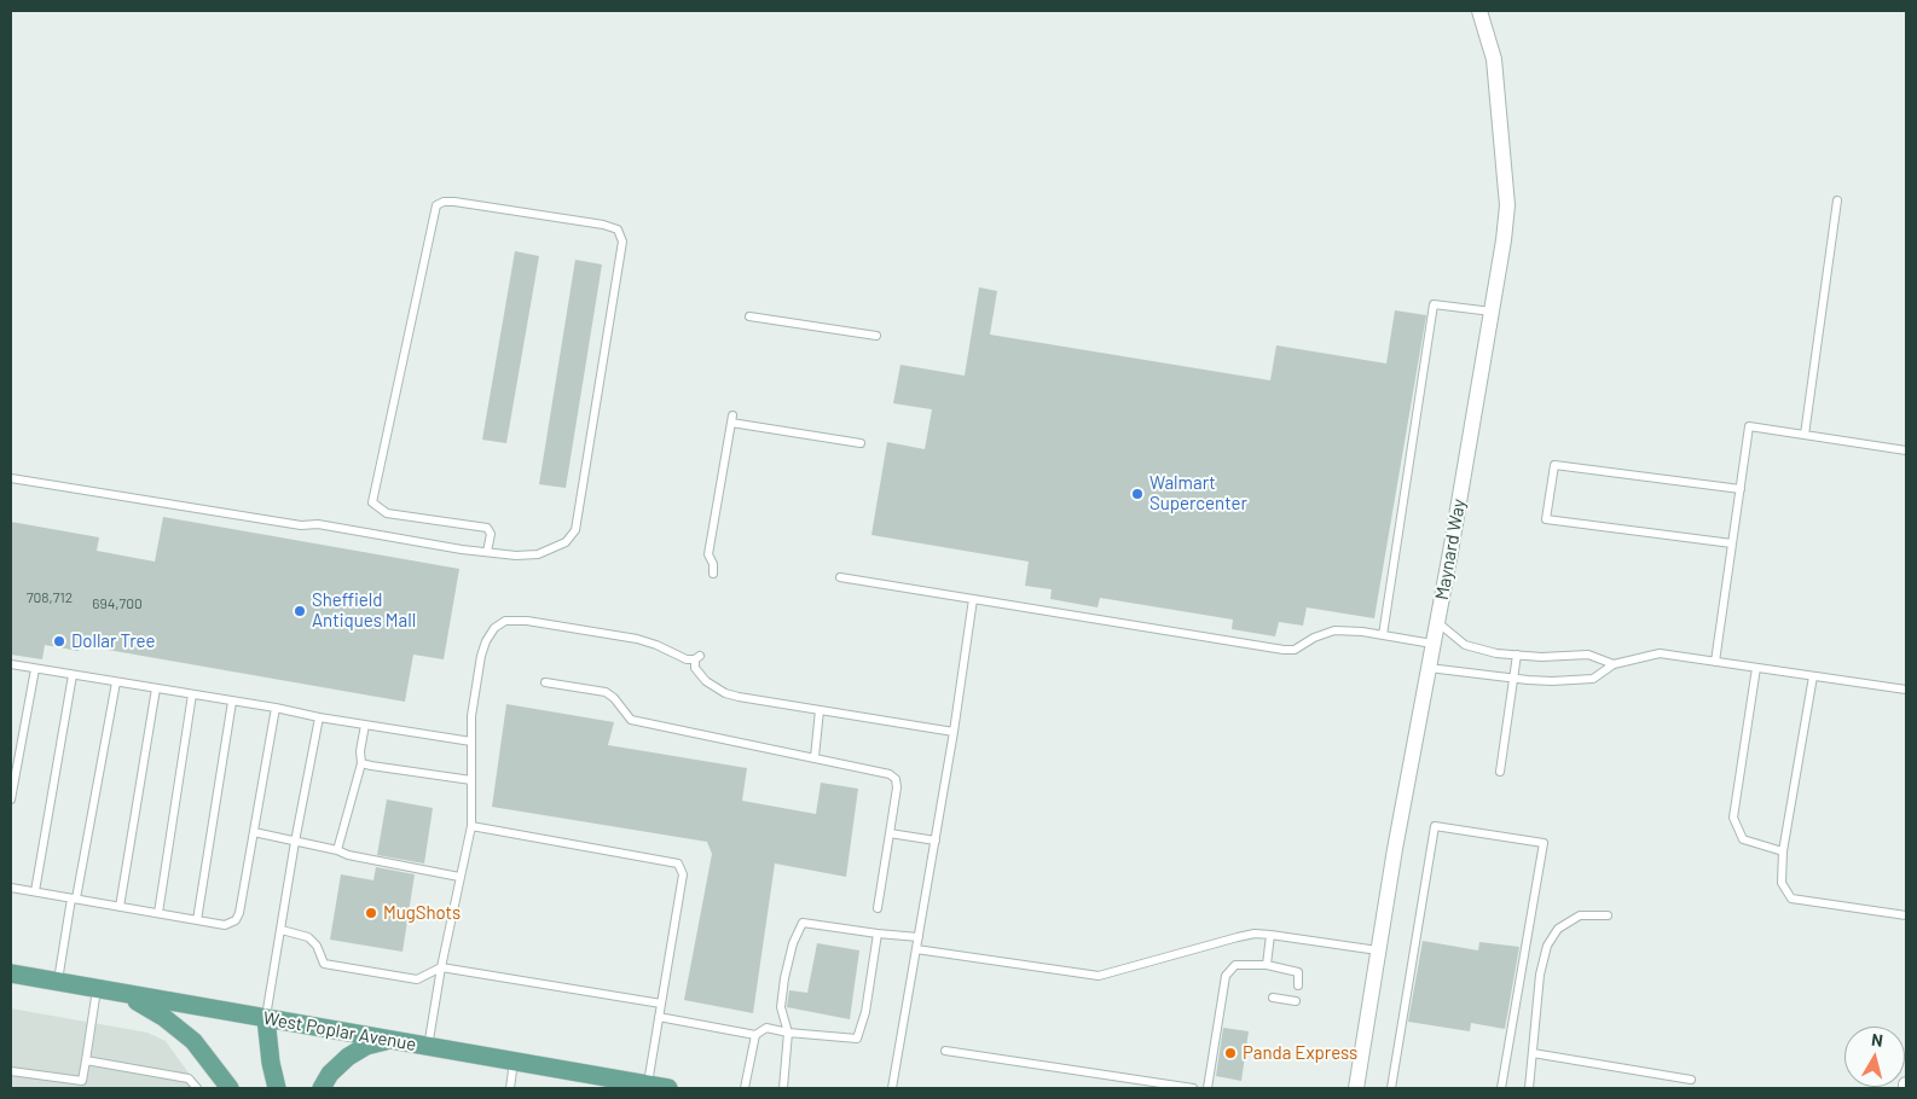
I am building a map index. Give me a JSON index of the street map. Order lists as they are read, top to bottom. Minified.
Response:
{"streets":{"main road":["West Poplar Avenue"],"street":["Maynard Way"]},"places":["Walmart Supercenter","Sheffield Antiques Mall","Dollar Tree","MugShots","Panda Express"],"house_numbers":["708,712","694,700"],"north":"top"}
